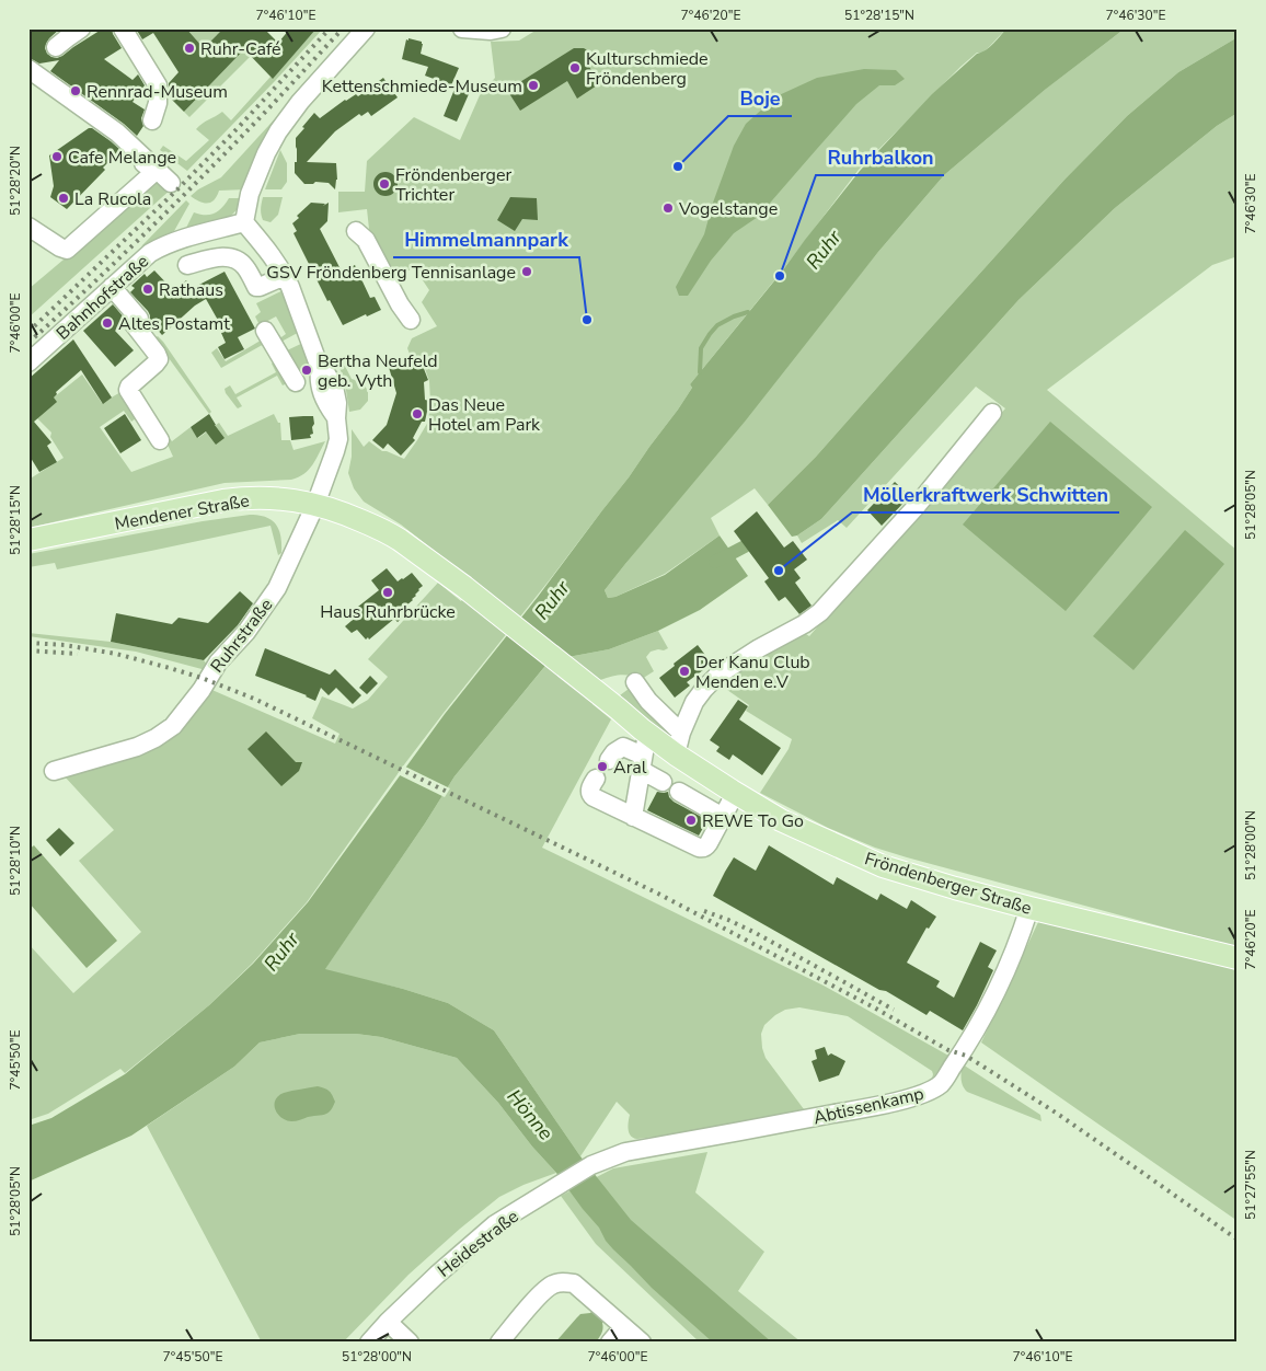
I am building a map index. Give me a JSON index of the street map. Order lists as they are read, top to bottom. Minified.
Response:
{"streets":{"main road":["Mendener Straße","Fröndenberger Straße"],"street":["Bahnhofstraße","Ruhrstraße","Abtissenkamp","Heidestraße"]},"crossings":[["Bahnhofstraße","Ruhrstraße"],["Mendener Straße","Ruhrstraße"],["Mendener Straße","Fröndenberger Straße"],["Fröndenberger Straße","Abtissenkamp"],["Abtissenkamp","Heidestraße"]],"water":["Ruhr","Hönne"],"places":["Ruhr-Café","Kulturschmiede Fröndenberg","Kettenschmiede-Museum","Rennrad-Museum","Cafe Melange","Boje","Fröndenberger Trichter","La Rucola","Vogelstange","GSV Fröndenberg Tennisanlage","Ruhrbalkon","Rathaus","Himmelmannpark","Altes Postamt","Bertha Neufeld geb. Vyth","Das Neue Hotel am Park","Möllerkraftwerk Schwitten","Haus Ruhrbrücke","Der Kanu Club Menden e.V","Aral","REWE To Go"],"coordinates":["7°46'10\"E","7°46'20\"E","51°28'15\"N","7°46'30\"E","51°28'20\"N","7°46'00\"E","51°28'05\"N","51°28'00\"N","51°28'10\"N","7°45'50\"E","51°27'55\"N"]}
